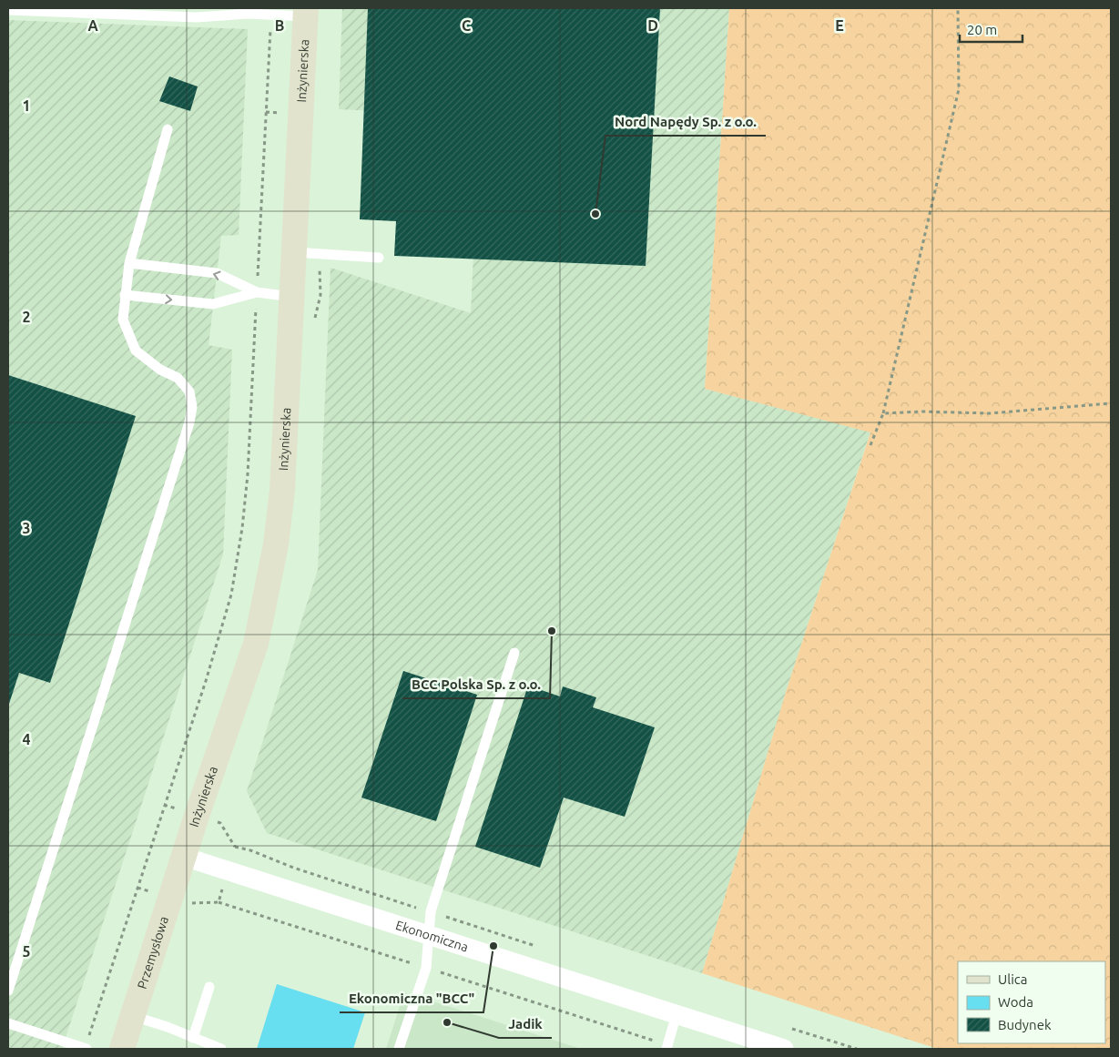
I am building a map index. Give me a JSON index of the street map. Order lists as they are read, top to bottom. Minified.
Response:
{"streets":{"street":["Inżynierska","Ekonomiczna","Przemysłowa"]},"crossings":[["Inżynierska","Ekonomiczna"],["Inżynierska","Przemysłowa"],["Ekonomiczna","Przemysłowa"]],"places":["Nord Napędy Sp. z o.o.","BCC Polska Sp. z o.o.","Ekonomiczna \"BCC\"","Jadik"],"legend":["Ulica","Woda","Budynek"],"scale_bar":"20 m","grid":{"columns":["A","B","C","D","E"],"rows":["1","2","3","4","5"]}}
